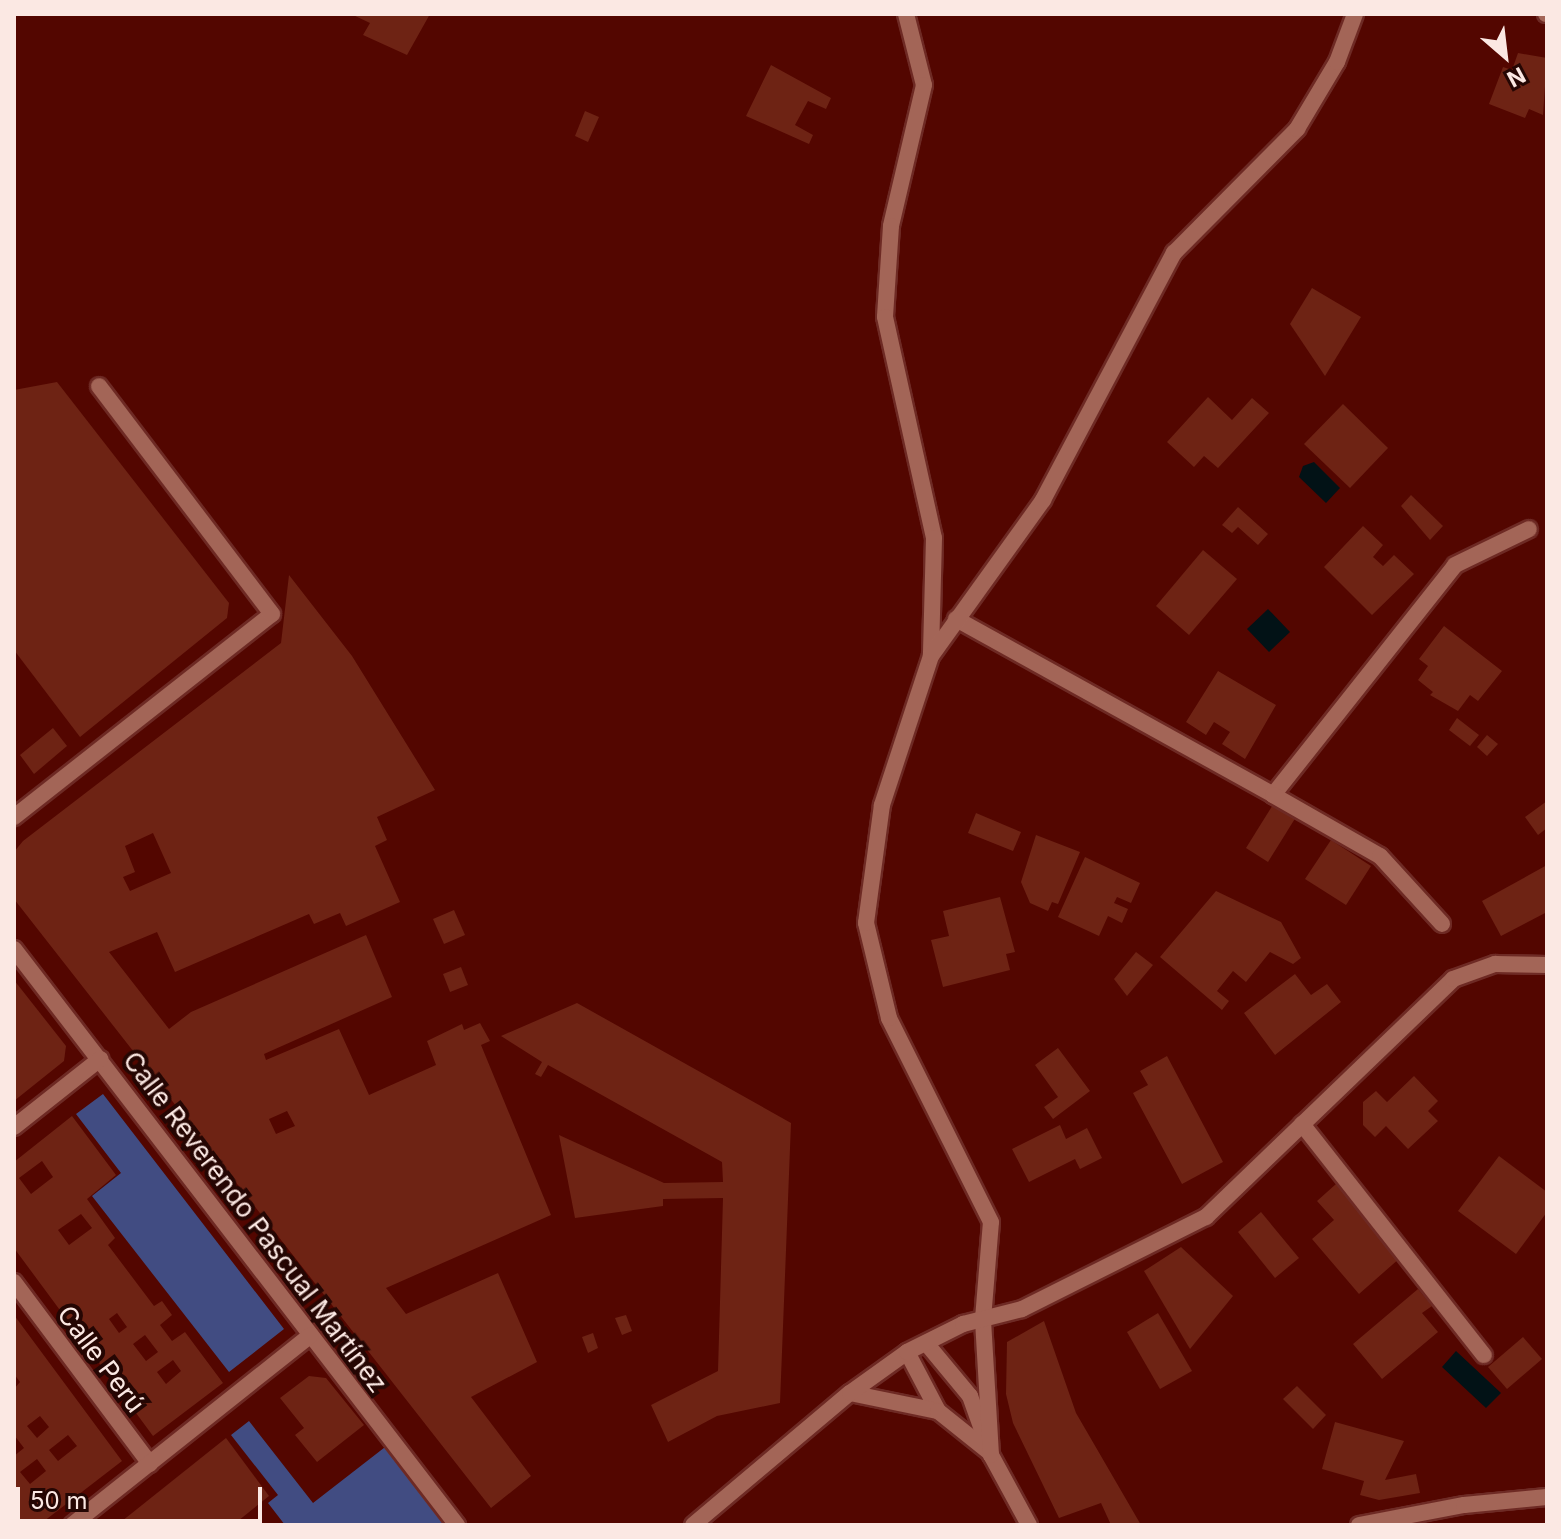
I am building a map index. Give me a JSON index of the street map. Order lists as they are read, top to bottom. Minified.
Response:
{"streets":{"street":["Calle Reverendo Pascual Martínez","Calle Perú"]},"scale_bar":"50 m","north":"bottom right"}
